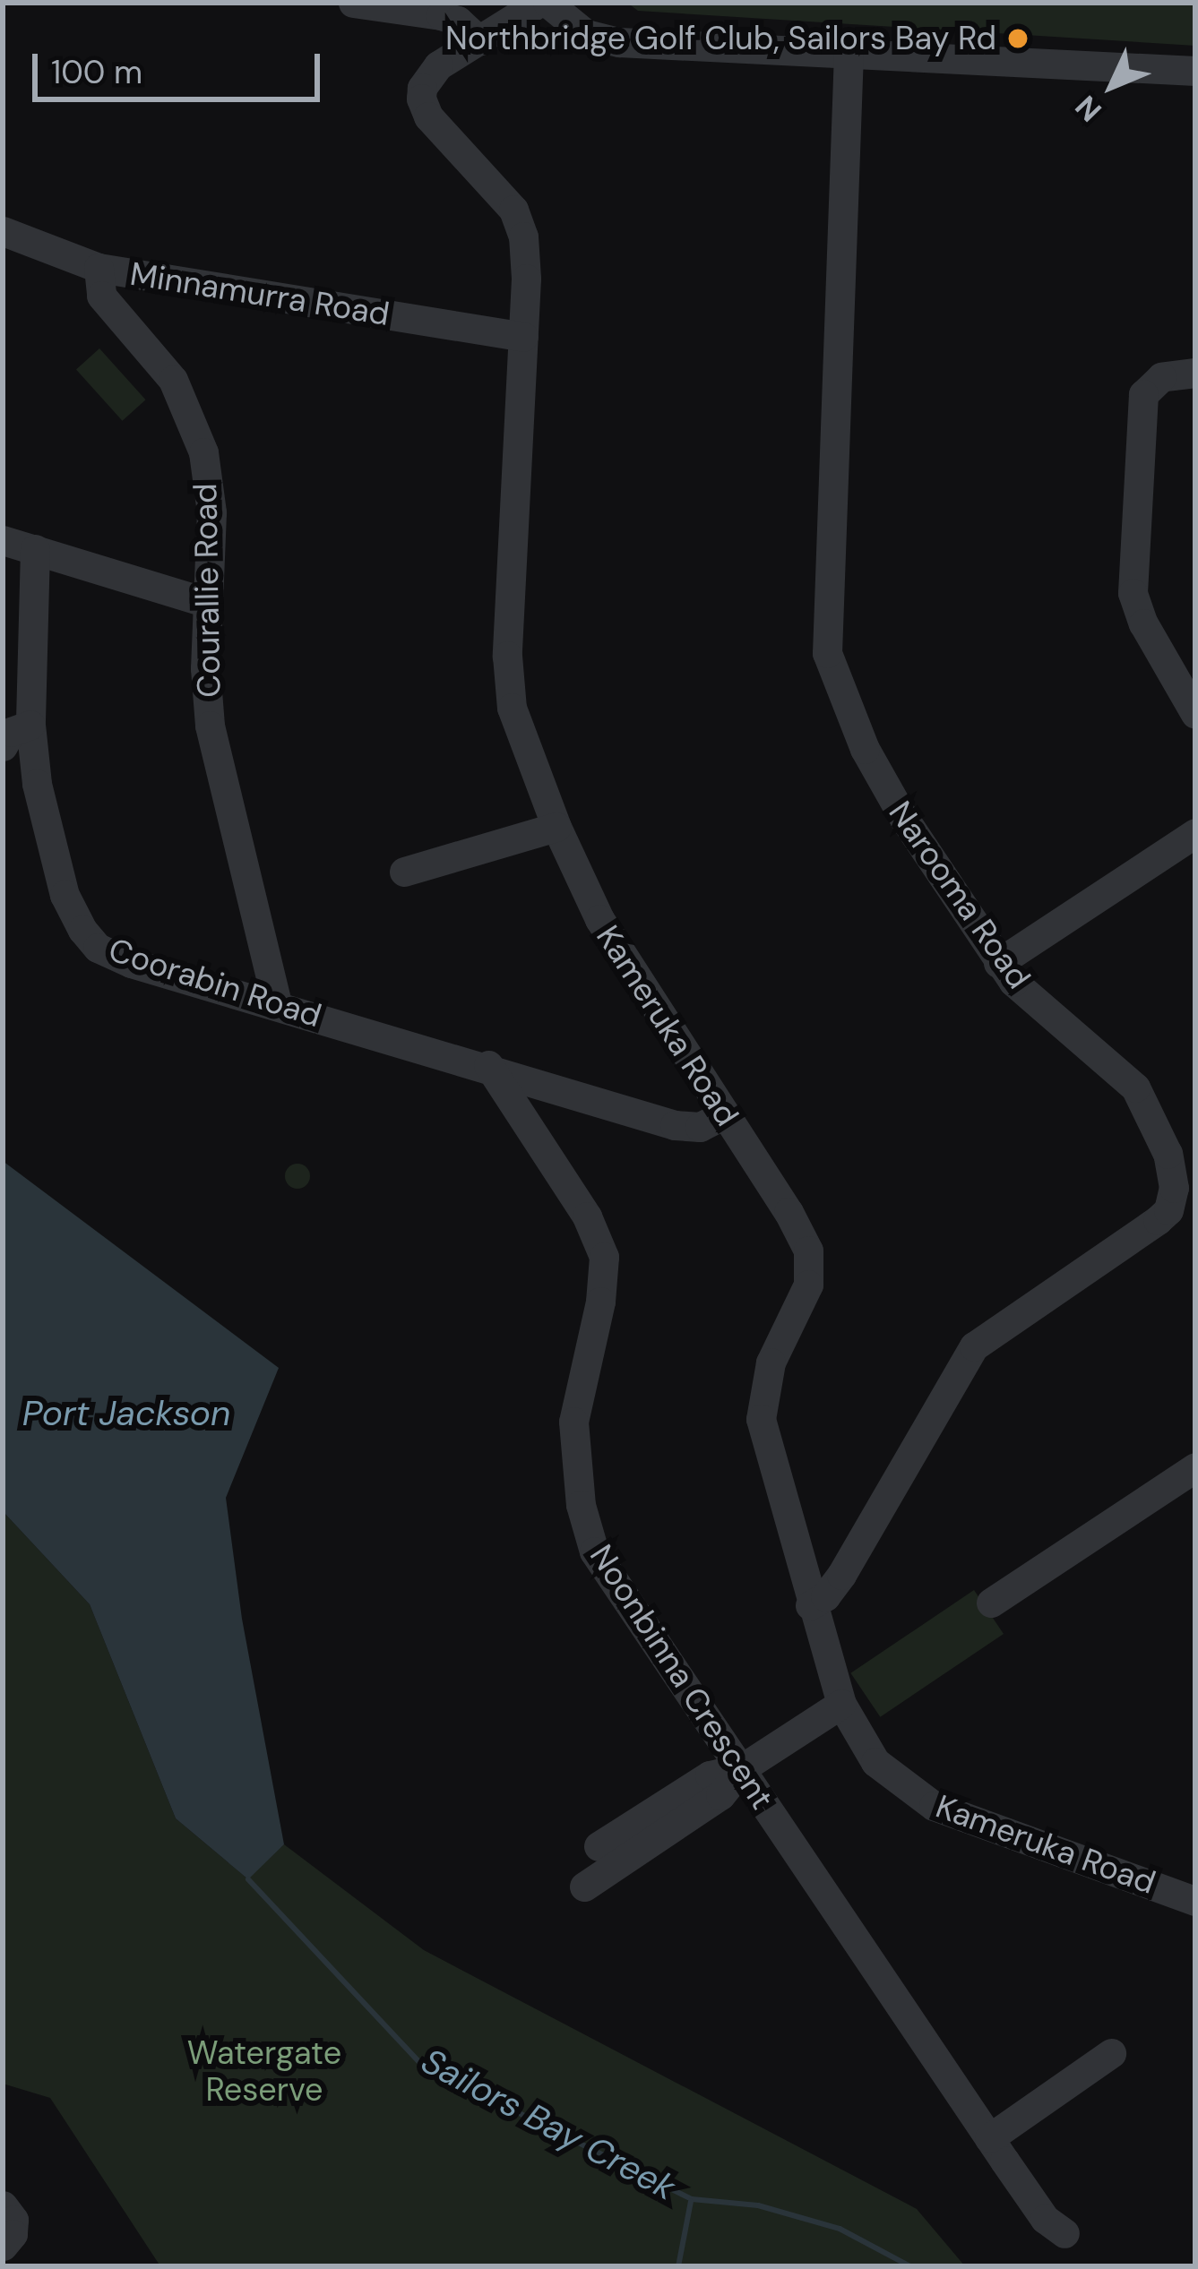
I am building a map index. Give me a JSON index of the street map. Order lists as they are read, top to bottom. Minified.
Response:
{"streets":{"street":["Minnamurra Road","Courallie Road","Narooma Road","Coorabin Road","Kameruka Road","Noonbinna Crescent"]},"crossings":[["Minnamurra Road","Courallie Road"],["Minnamurra Road","Kameruka Road"],["Courallie Road","Coorabin Road"],["Narooma Road","Kameruka Road"],["Coorabin Road","Kameruka Road"],["Coorabin Road","Noonbinna Crescent"]],"water":["Port Jackson","Sailors Bay Creek"],"parks":["Watergate Reserve"],"places":["Northbridge Golf Club, Sailors Bay Rd"],"scale_bar":"100 m","north":"bottom left"}
